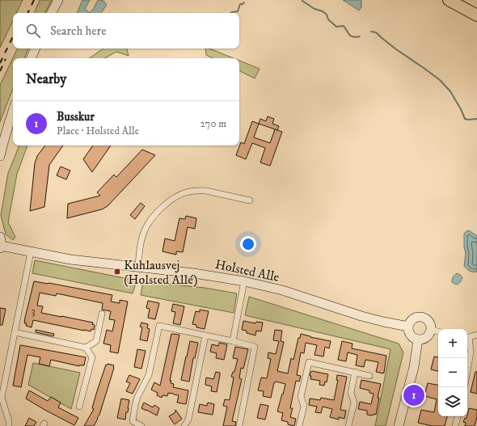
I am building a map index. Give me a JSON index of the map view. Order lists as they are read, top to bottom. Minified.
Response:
{"streets":{"street":["Holsted Alle"]},"places":{"transit":["Kuhlausvej (Holsted Allé)"]},"house_numbers":["3"],"page":{"search":"Search here","heading":"Nearby","list":[{"mark":"1","name":"Busskur","note":"Place · Holsted Alle","value":"270 m"}],"map_buttons":["+","−"],"pins":"1"}}
